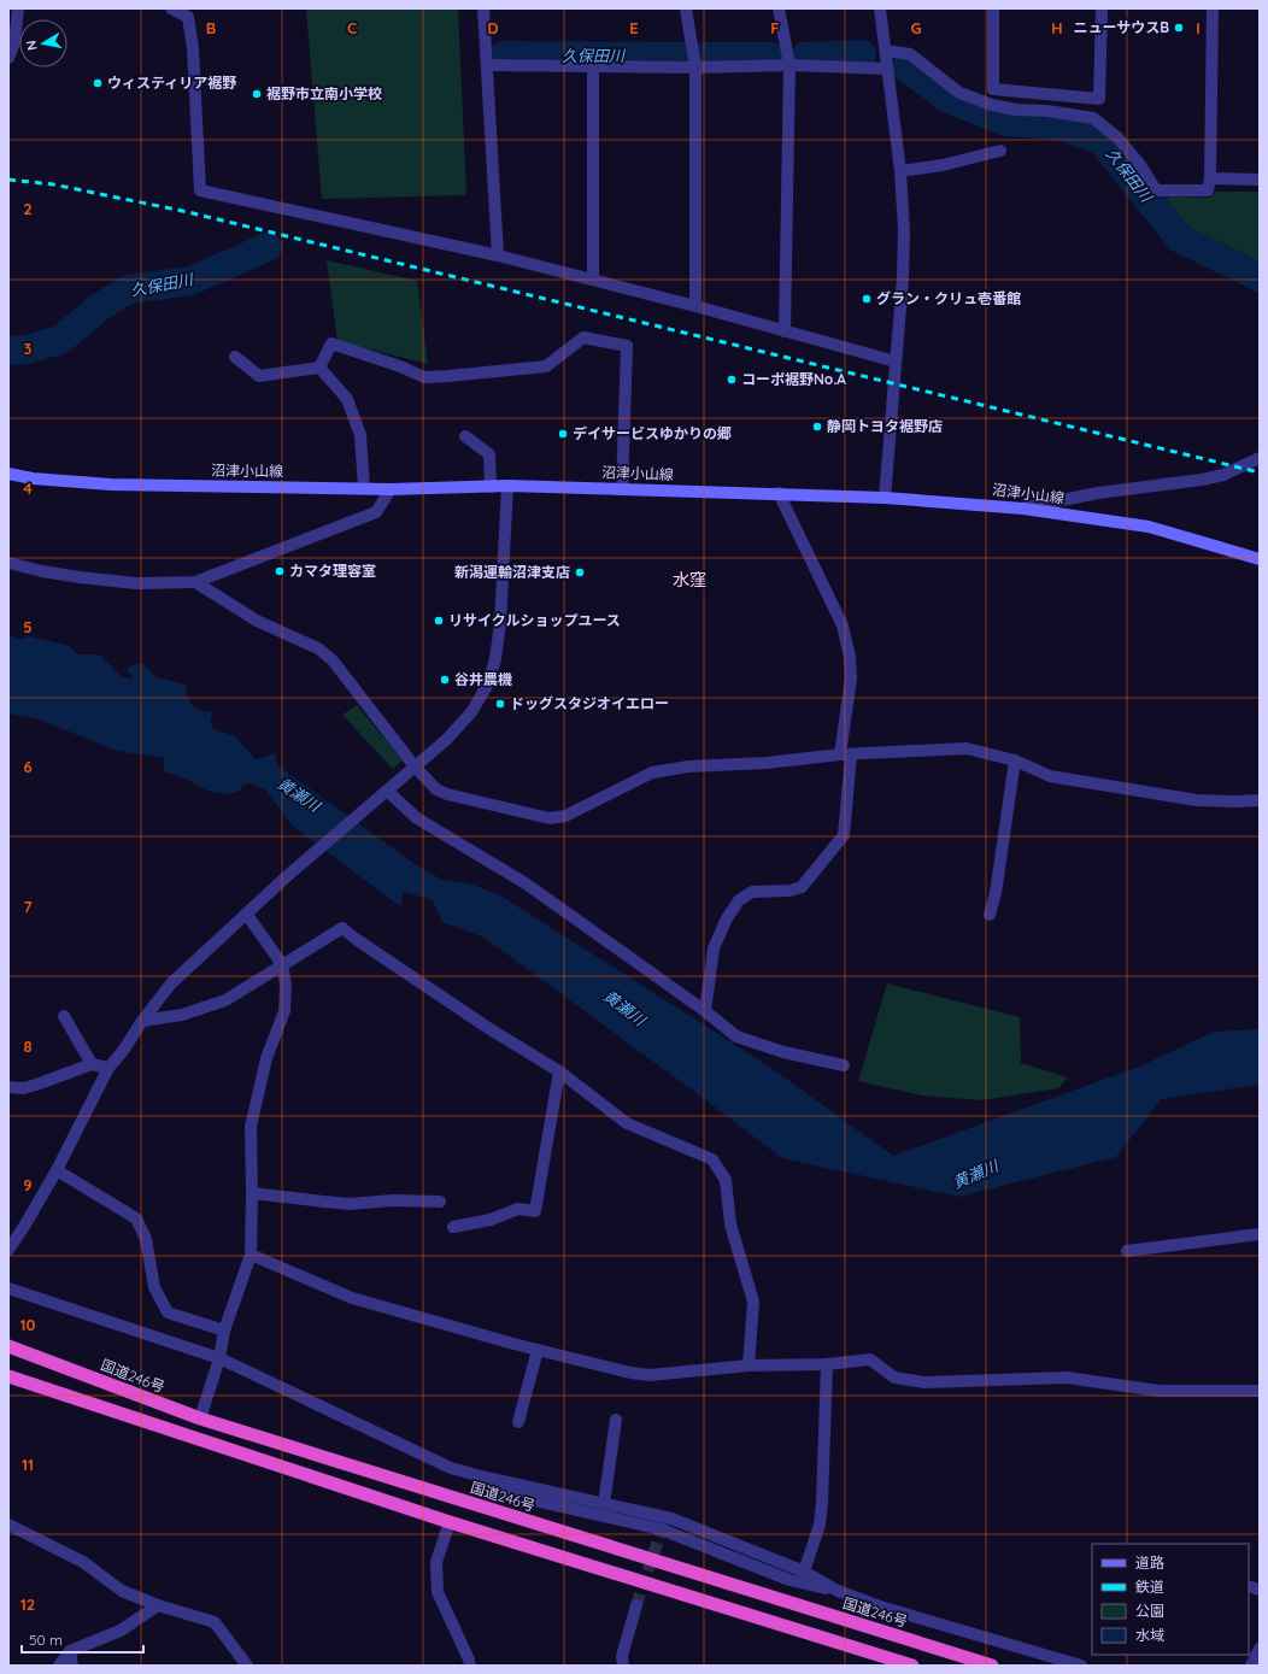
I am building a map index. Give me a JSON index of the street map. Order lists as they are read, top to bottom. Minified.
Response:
{"streets":{"highway":["国道246号"],"main road":["沼津小山線"]},"districts":["水窪"],"water":["久保田川","黄瀬川"],"places":["ニューサウスB","ウィスティリア裾野","裾野市立南小学校","グラン・クリュ壱番館","コーポ裾野No.A","静岡トヨタ裾野店","デイサービスゆかりの郷","カマタ理容室","新潟運輸沼津支店","リサイクルショップユース","谷井農機","ドッグスタジオイエロー"],"legend":["道路","鉄道","公園","水域"],"scale_bar":"50 m","north":"left","grid":{"columns":["B","C","D","E","F","G","H","I"],"rows":["2","3","4","5","6","7","8","9","10","11","12"]}}
